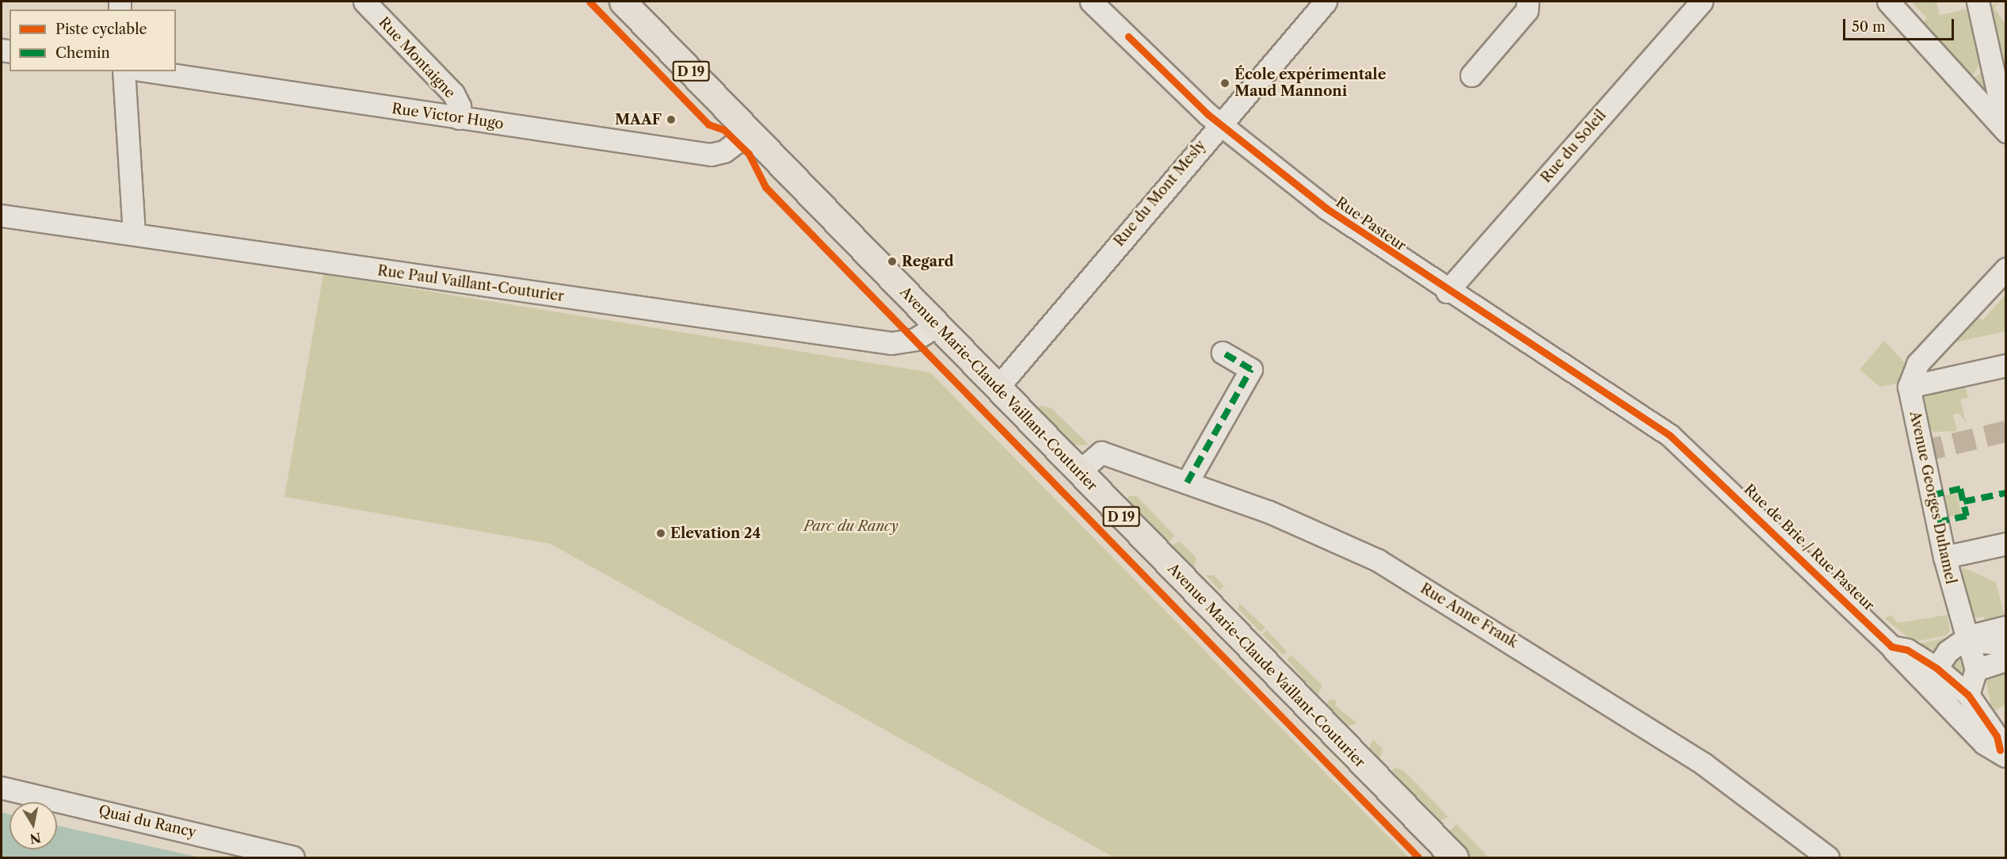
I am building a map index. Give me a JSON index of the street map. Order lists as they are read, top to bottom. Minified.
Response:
{"streets":{"main road":["D 19","Avenue Marie-Claude Vaillant-Couturier"],"street":["Rue Montaigne","Rue Victor Hugo","Rue du Soleil","Rue du Mont Mesly","Rue Pasteur","Rue Paul Vaillant-Couturier","Avenue Georges Duhamel","Rue de Brie / Rue Pasteur","Rue Anne Frank","Quai du Rancy"]},"crossings":[["Rue Montaigne","Rue Victor Hugo"],["Rue Victor Hugo","Avenue Marie-Claude Vaillant-Couturier"],["Rue du Soleil","Rue Pasteur"],["Rue du Mont Mesly","Rue Pasteur"],["Rue du Mont Mesly","Avenue Marie-Claude Vaillant-Couturier"],["Rue Pasteur","Rue de Brie / Rue Pasteur"],["Rue Paul Vaillant-Couturier","Avenue Marie-Claude Vaillant-Couturier"],["Avenue Marie-Claude Vaillant-Couturier","Rue Anne Frank"]],"parks":["Parc du Rancy"],"places":["École expérimentale Maud Mannoni","MAAF","Regard","Elevation 24"],"legend":["Piste cyclable","Chemin"],"scale_bar":"50 m","north":"bottom"}
